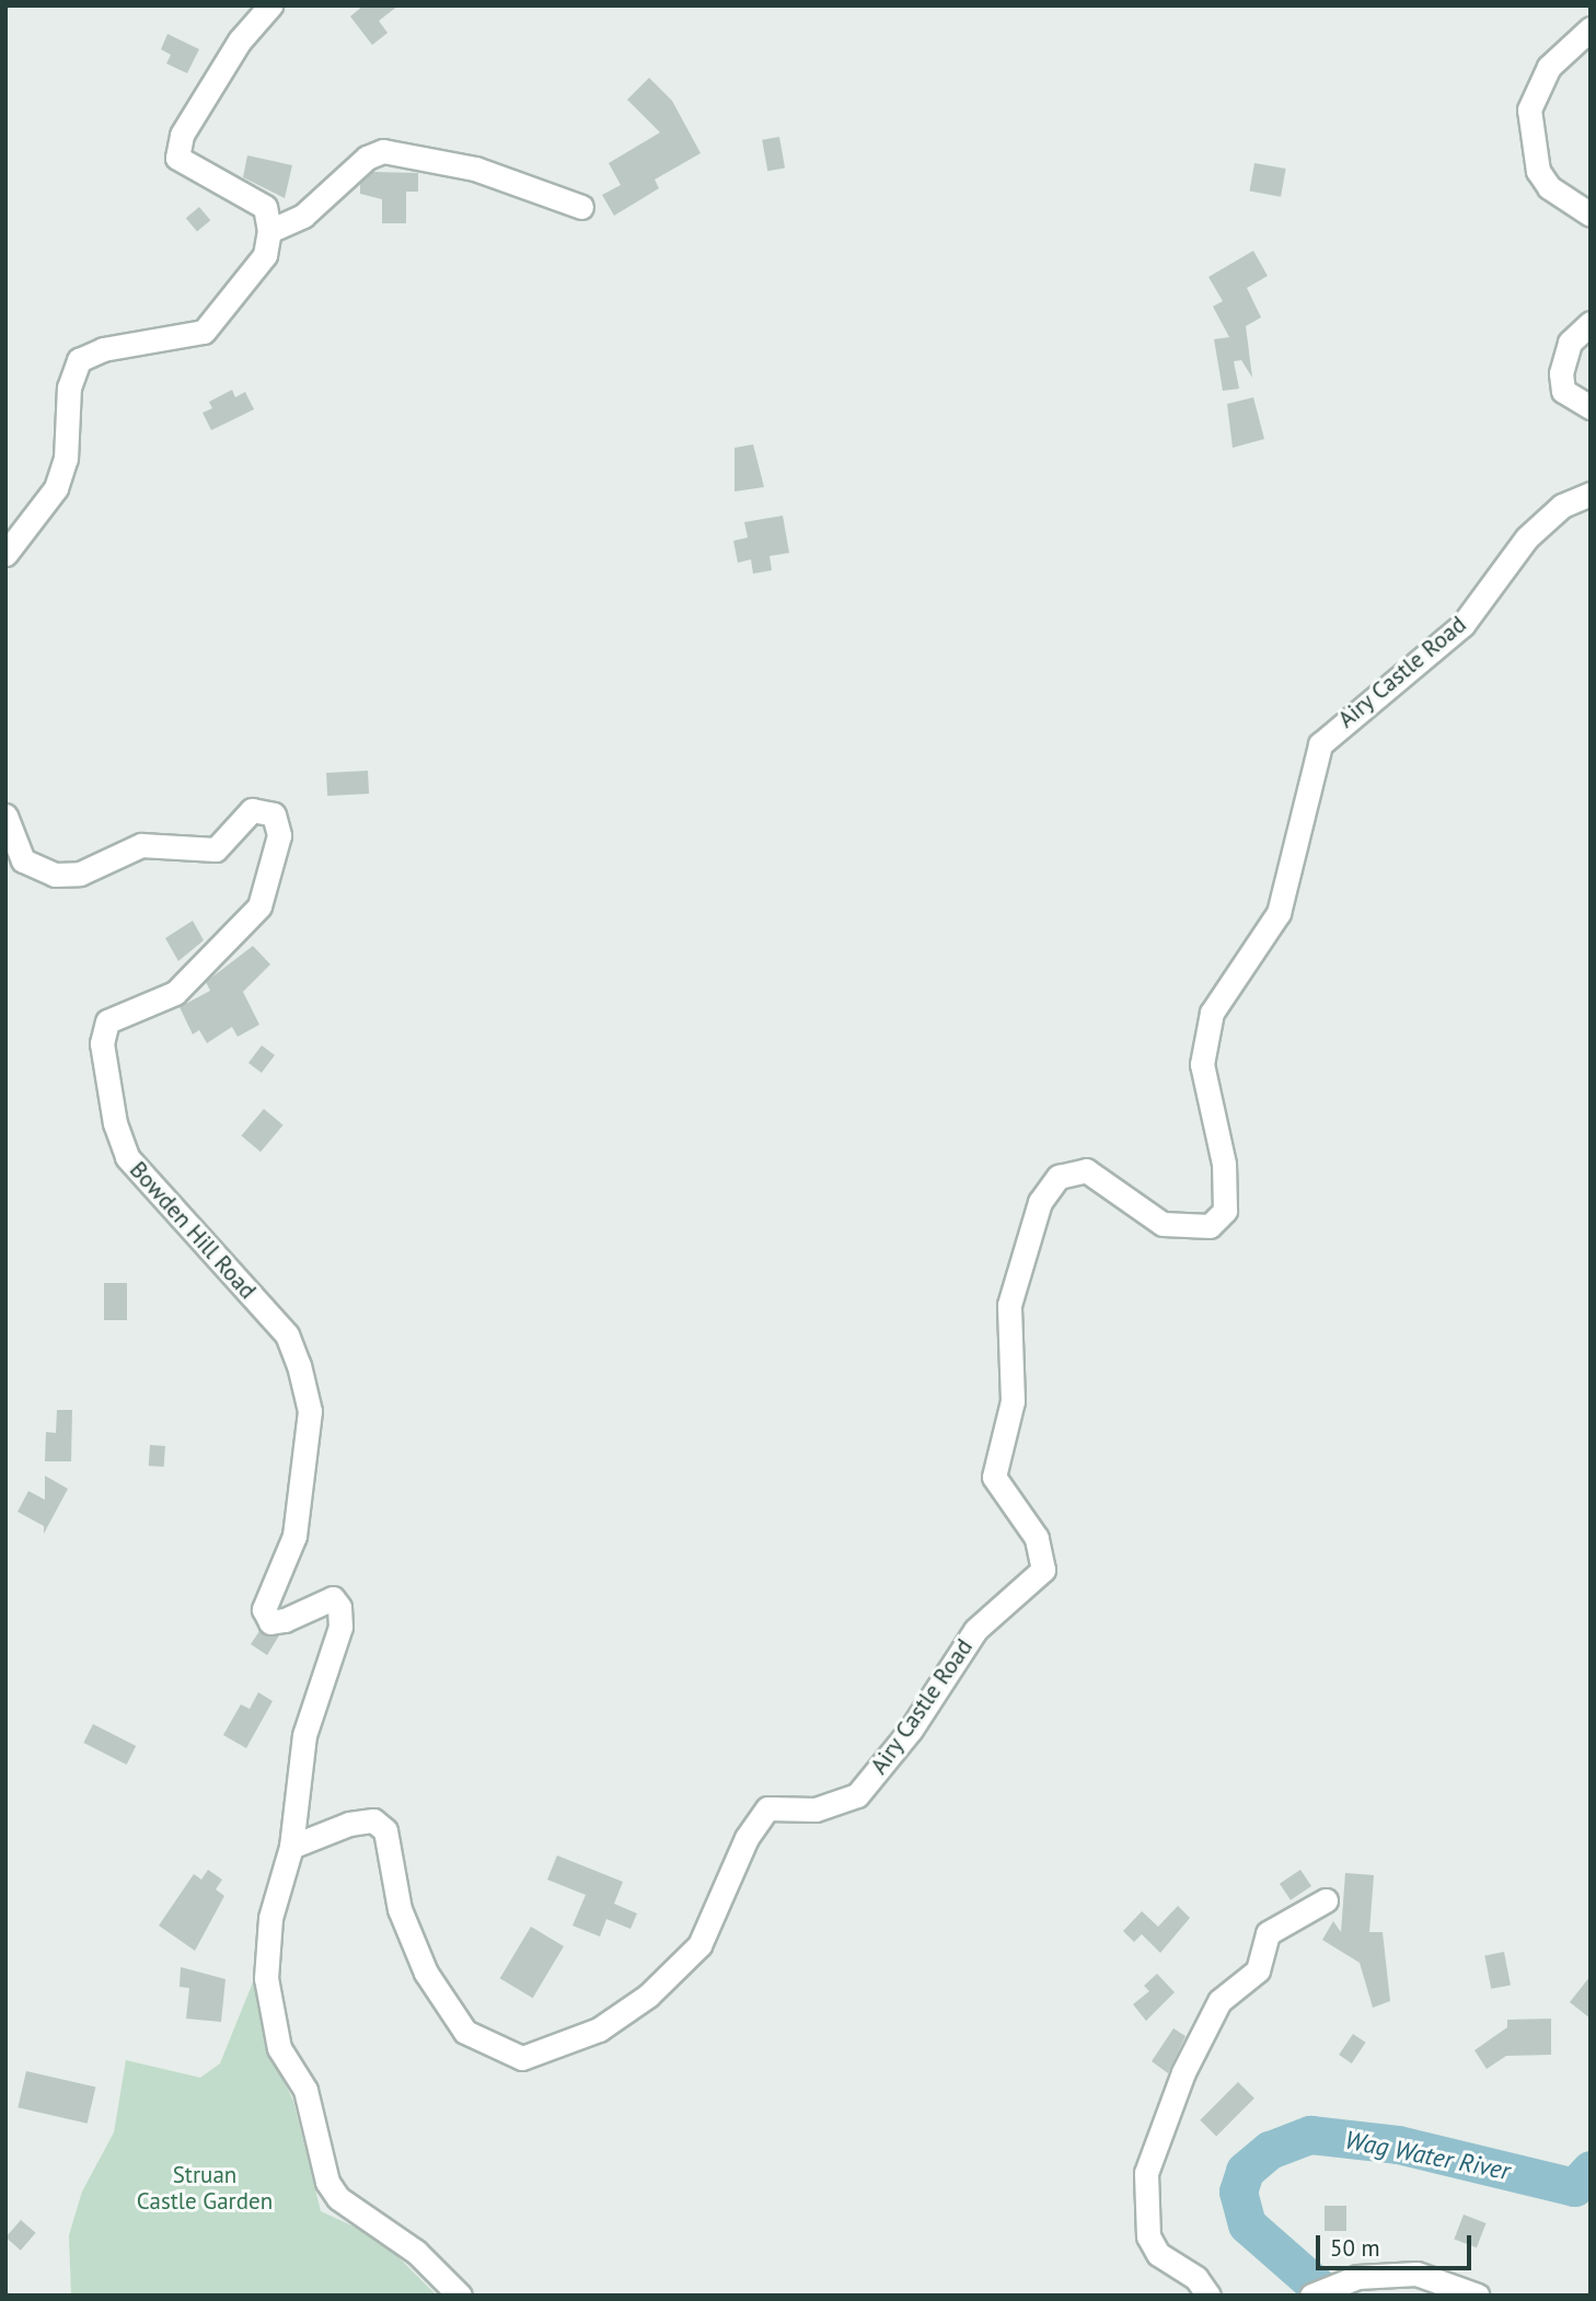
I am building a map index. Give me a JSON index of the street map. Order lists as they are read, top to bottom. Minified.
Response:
{"streets":{"street":["Airy Castle Road","Bowden Hill Road"]},"crossings":[["Airy Castle Road","Bowden Hill Road"]],"water":["Wag Water River"],"parks":["Struan Castle Garden"],"scale_bar":"50 m"}
